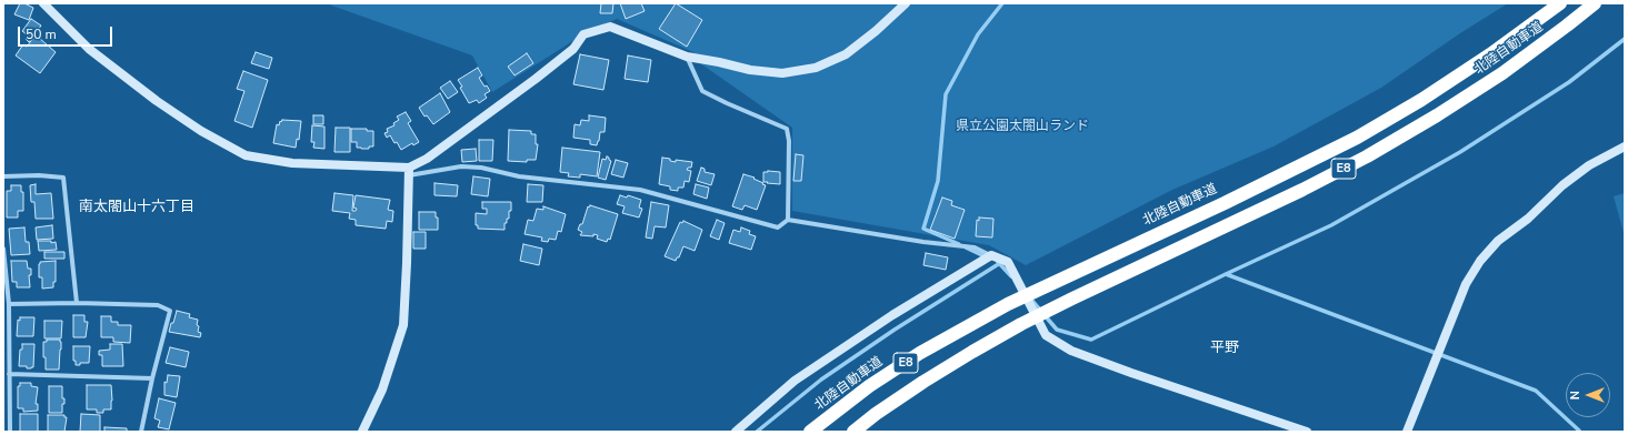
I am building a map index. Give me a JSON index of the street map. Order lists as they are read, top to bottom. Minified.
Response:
{"streets":{"highway":["北陸自動車道","E8"]},"districts":["南太閤山十六丁目","平野"],"parks":["県立公園太閤山ランド"],"scale_bar":"50 m","north":"left"}
